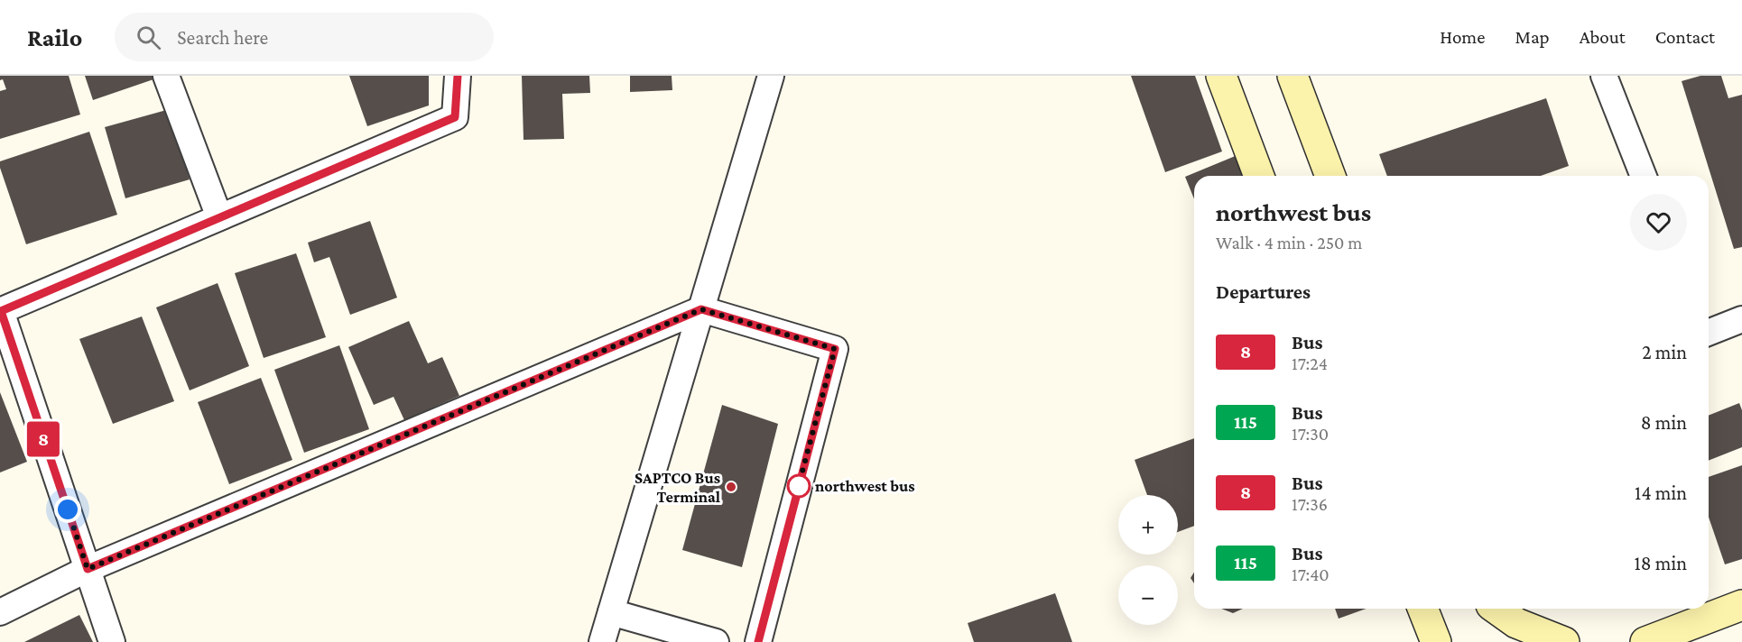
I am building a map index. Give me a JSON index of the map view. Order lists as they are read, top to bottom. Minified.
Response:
{"places":["northwest bus","SAPTCO Bus Terminal"],"lines":["bus line 8"],"page":{"header":"Railo","search":"Search here","nav":["Home","Map","About","Contact"],"on_map":"8","heading":[["northwest bus","Walk · 4 min · 250 m"],"Departures"],"list":[{"mark":"8","name":"Bus","note":"17:24","value":"2 min"},{"mark":"115","name":"Bus","note":"17:30","value":"8 min"},{"mark":"8","name":"Bus","note":"17:36","value":"14 min"},{"mark":"115","name":"Bus","note":"17:40","value":"18 min"}],"map_buttons":["+","−"]}}
